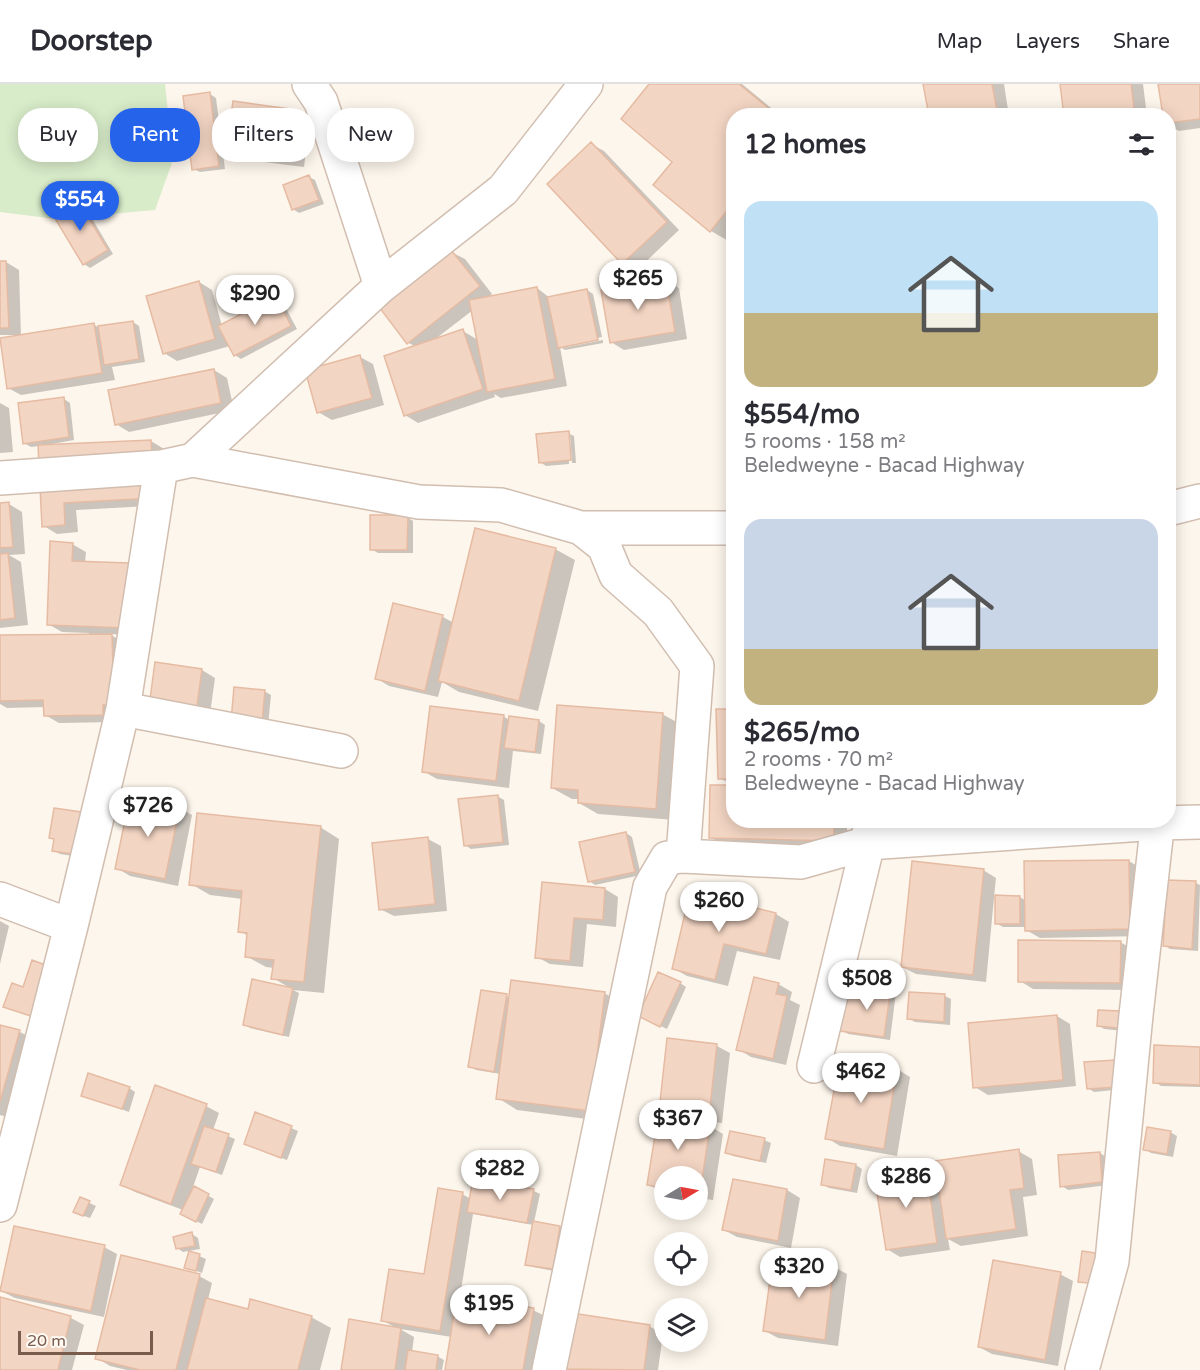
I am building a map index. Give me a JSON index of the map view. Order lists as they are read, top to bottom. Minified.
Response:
{"scale_bar":"20 m","north":"right","page":{"header":"Doorstep","nav":["Map","Layers","Share"],"chip":["Buy","Rent","Filters","New"],"heading":"12 homes","list":[{"name":"$554/mo","note":"5 rooms · 158 m² · Beledweyne - Bacad Highway"},{"name":"$265/mo","note":"2 rooms · 70 m² · Beledweyne - Bacad Highway"}],"price":["$554","$265","$290","$726","$260","$508","$462","$367","$282","$286","$320","$195"],"scale":"20 m"}}
